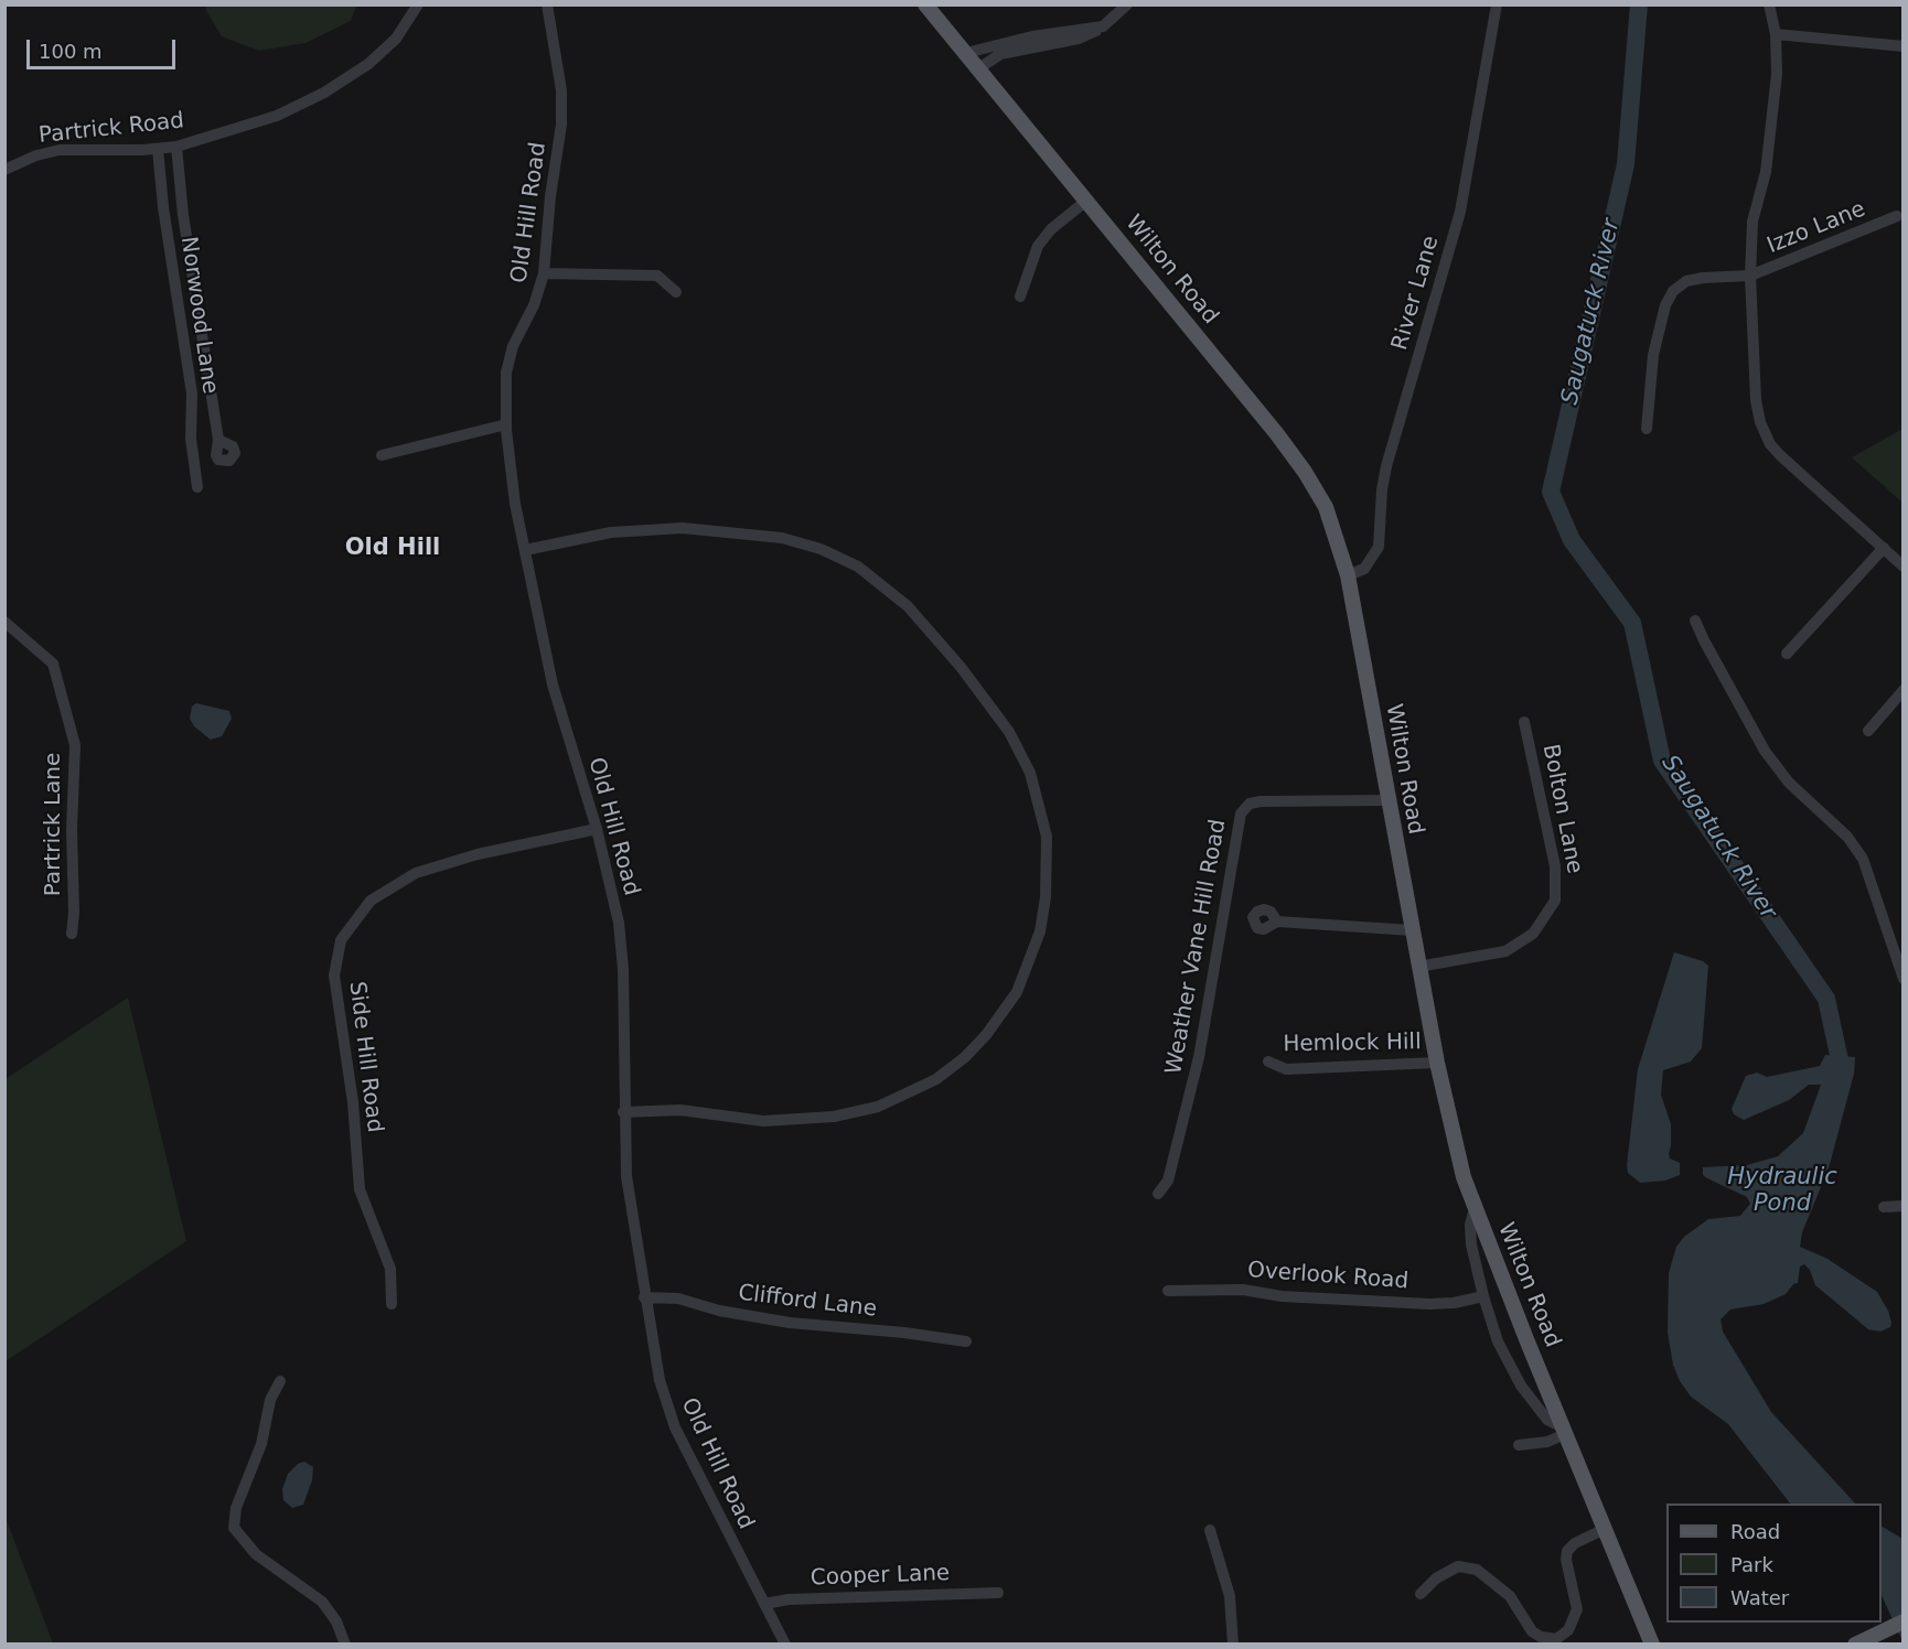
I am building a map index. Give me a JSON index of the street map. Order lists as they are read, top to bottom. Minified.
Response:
{"streets":{"main road":["Wilton Road"],"street":["Partrick Road","Old Hill Road","Izzo Lane","River Lane","Norwood Lane","Bolton Lane","Partrick Lane","Weather Vane Hill Road","Hemlock Hill","Side Hill Road","Overlook Road","Clifford Lane","Cooper Lane"]},"crossings":[["Partrick Road","Norwood Lane"],["Old Hill Road","Side Hill Road"],["Old Hill Road","Clifford Lane"],["Old Hill Road","Cooper Lane"],["Wilton Road","River Lane"],["Wilton Road","Bolton Lane"],["Wilton Road","Weather Vane Hill Road"],["Wilton Road","Hemlock Hill"]],"districts":["Old Hill"],"water":["Saugatuck River","Hydraulic Pond"],"legend":["Road","Park","Water"],"scale_bar":"100 m"}
